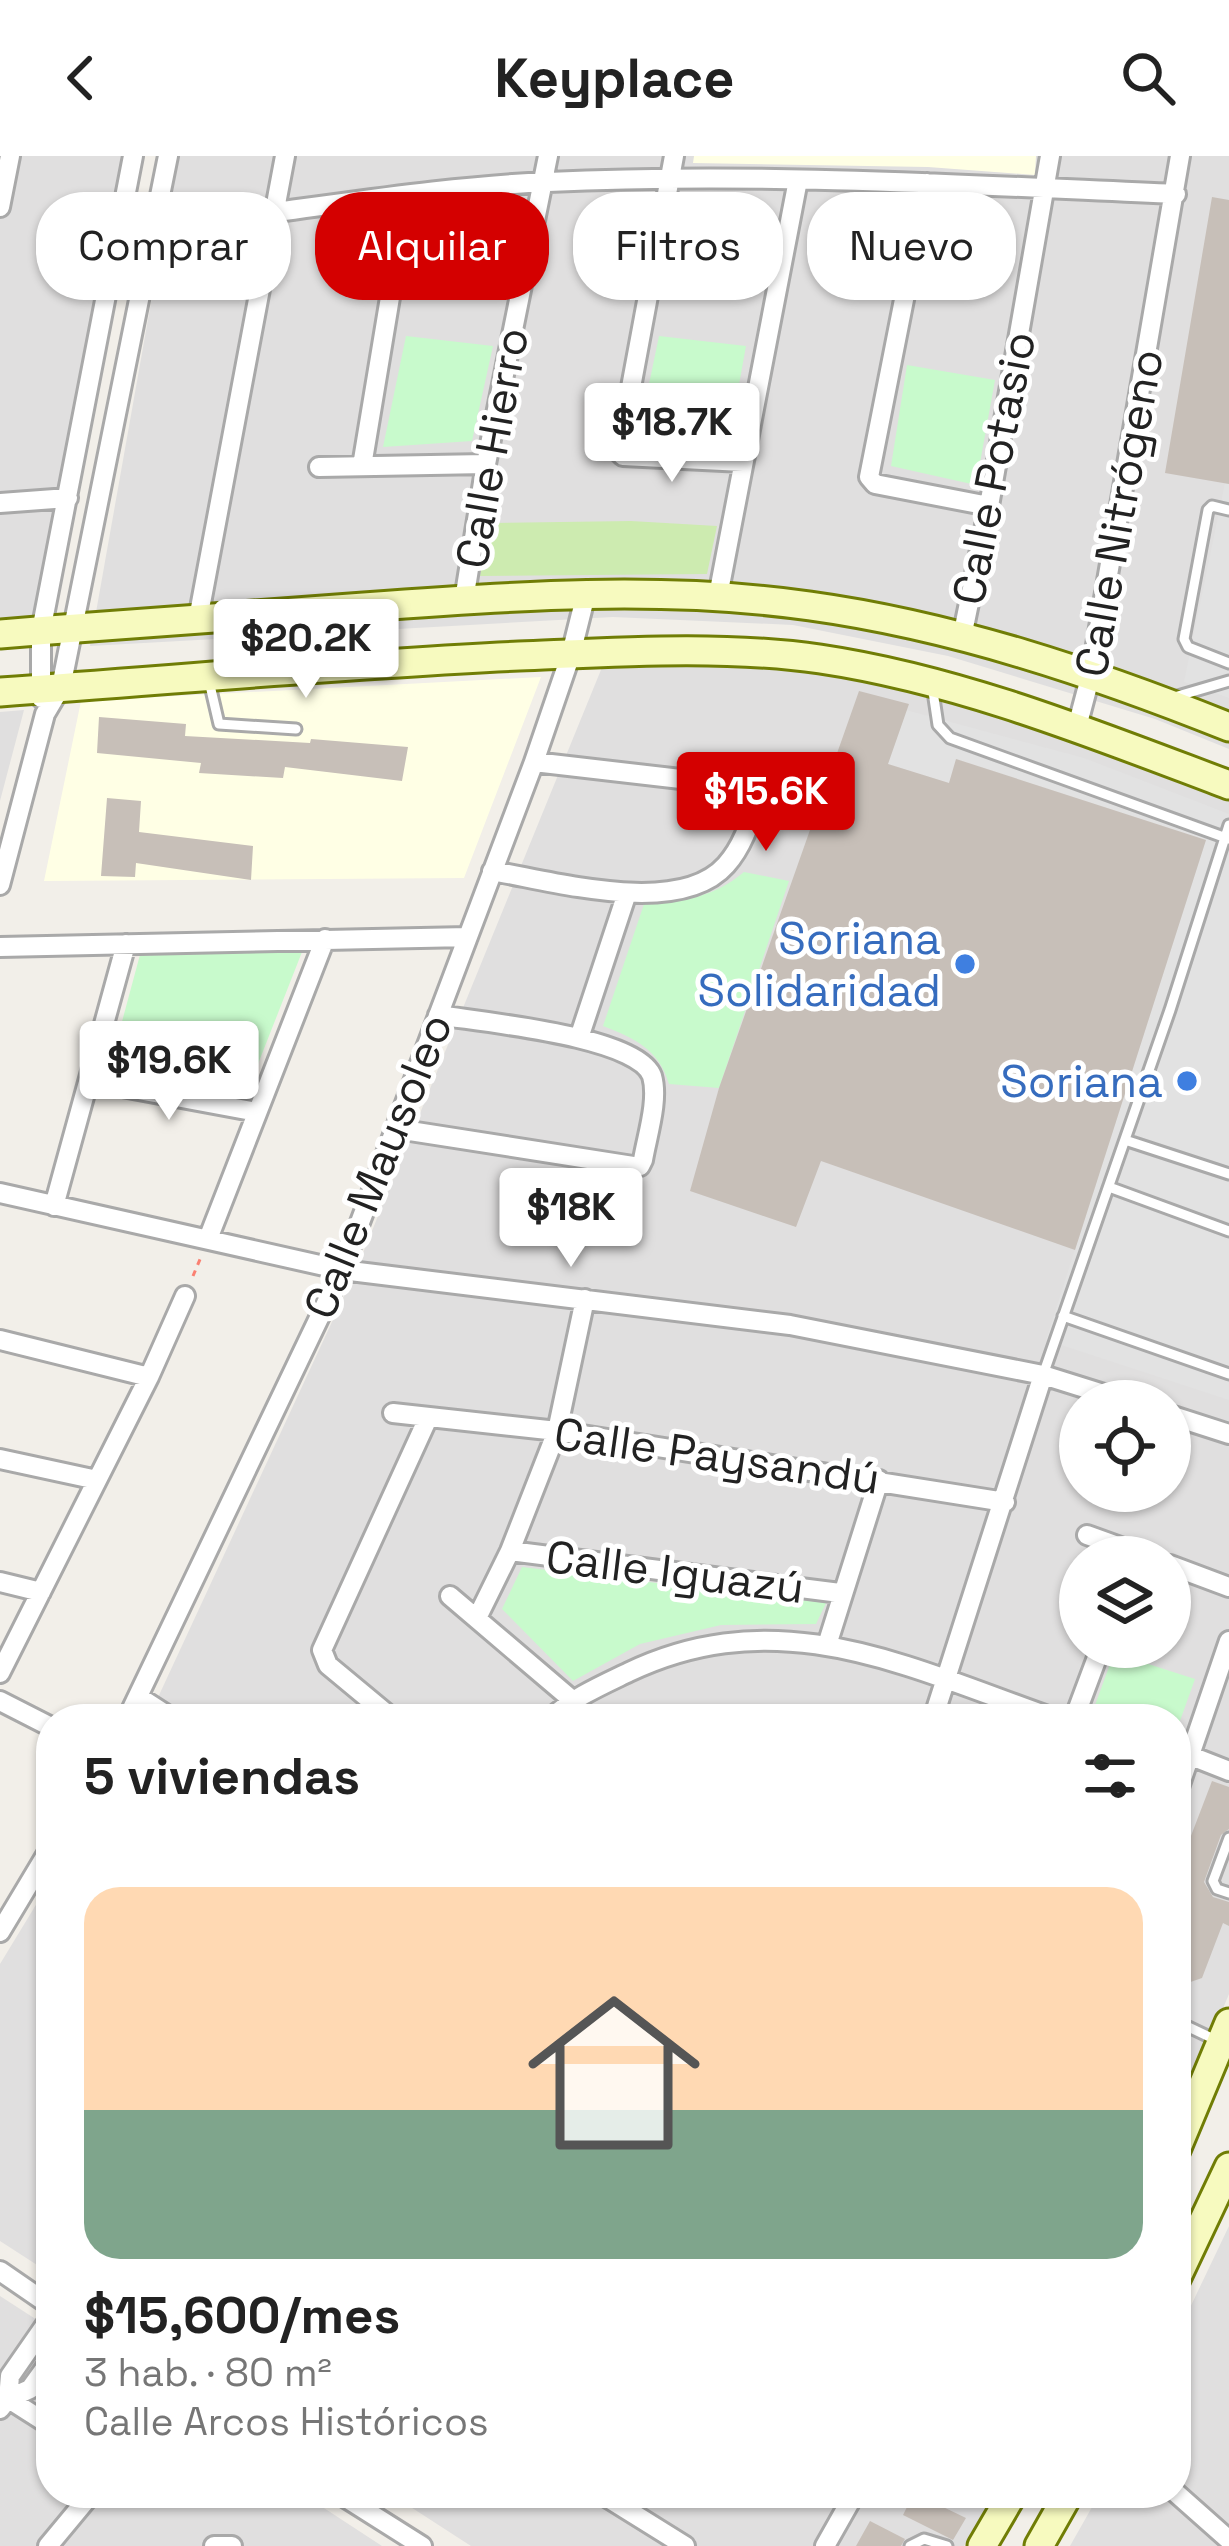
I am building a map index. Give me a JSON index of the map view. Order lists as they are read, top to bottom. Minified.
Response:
{"streets":{"street":["Calle Hierro","Calle Potasio","Calle Nitrógeno","Calle Mausoleo","Calle Paysandú","Calle Iguazú"]},"places":["Soriana Solidaridad","Soriana"],"page":{"header":"Keyplace","chip":["Comprar","Alquilar","Filtros","Nuevo"],"price":["$18.7K","$20.2K","$15.6K","$19.6K","$18K"],"heading":"5 viviendas","list":[{"name":"$15,600/mes","note":"3 hab. · 80 m² · Calle Arcos Históricos"}]}}
